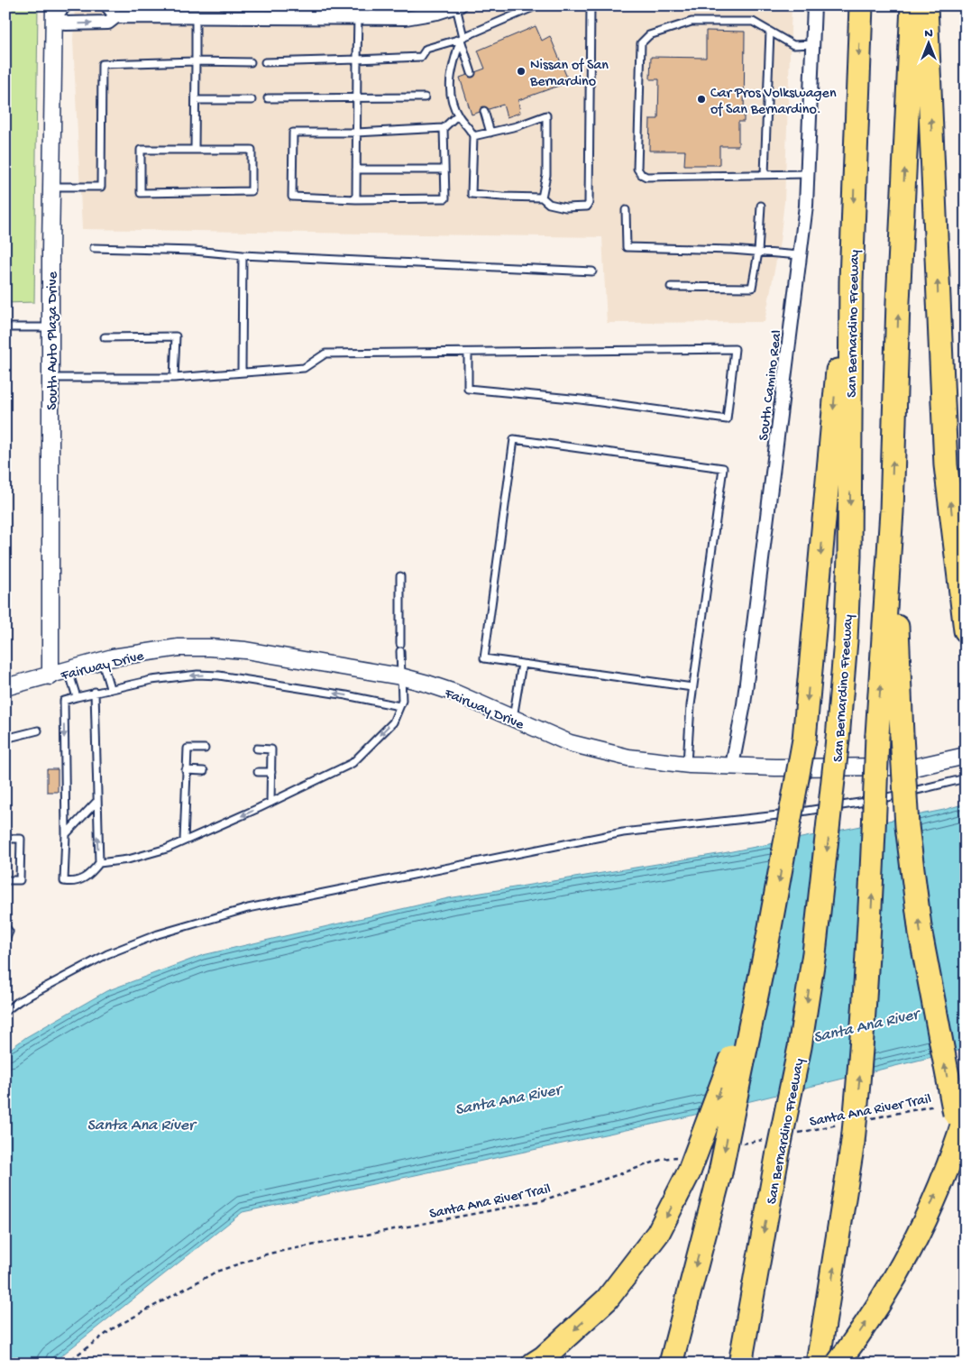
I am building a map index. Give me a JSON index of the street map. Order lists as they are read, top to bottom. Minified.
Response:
{"streets":{"highway":["San Bernardino Freeway"],"street":["South Auto Plaza Drive","South Camino Real","Fairway Drive"],"path":["Santa Ana River Trail"]},"crossings":[["South Auto Plaza Drive","Fairway Drive"],["South Camino Real","Fairway Drive"]],"water":["Santa Ana River"],"places":["Nissan of San Bernardino","Car Pros Volkswagen of San Bernardino."],"north":"top"}
